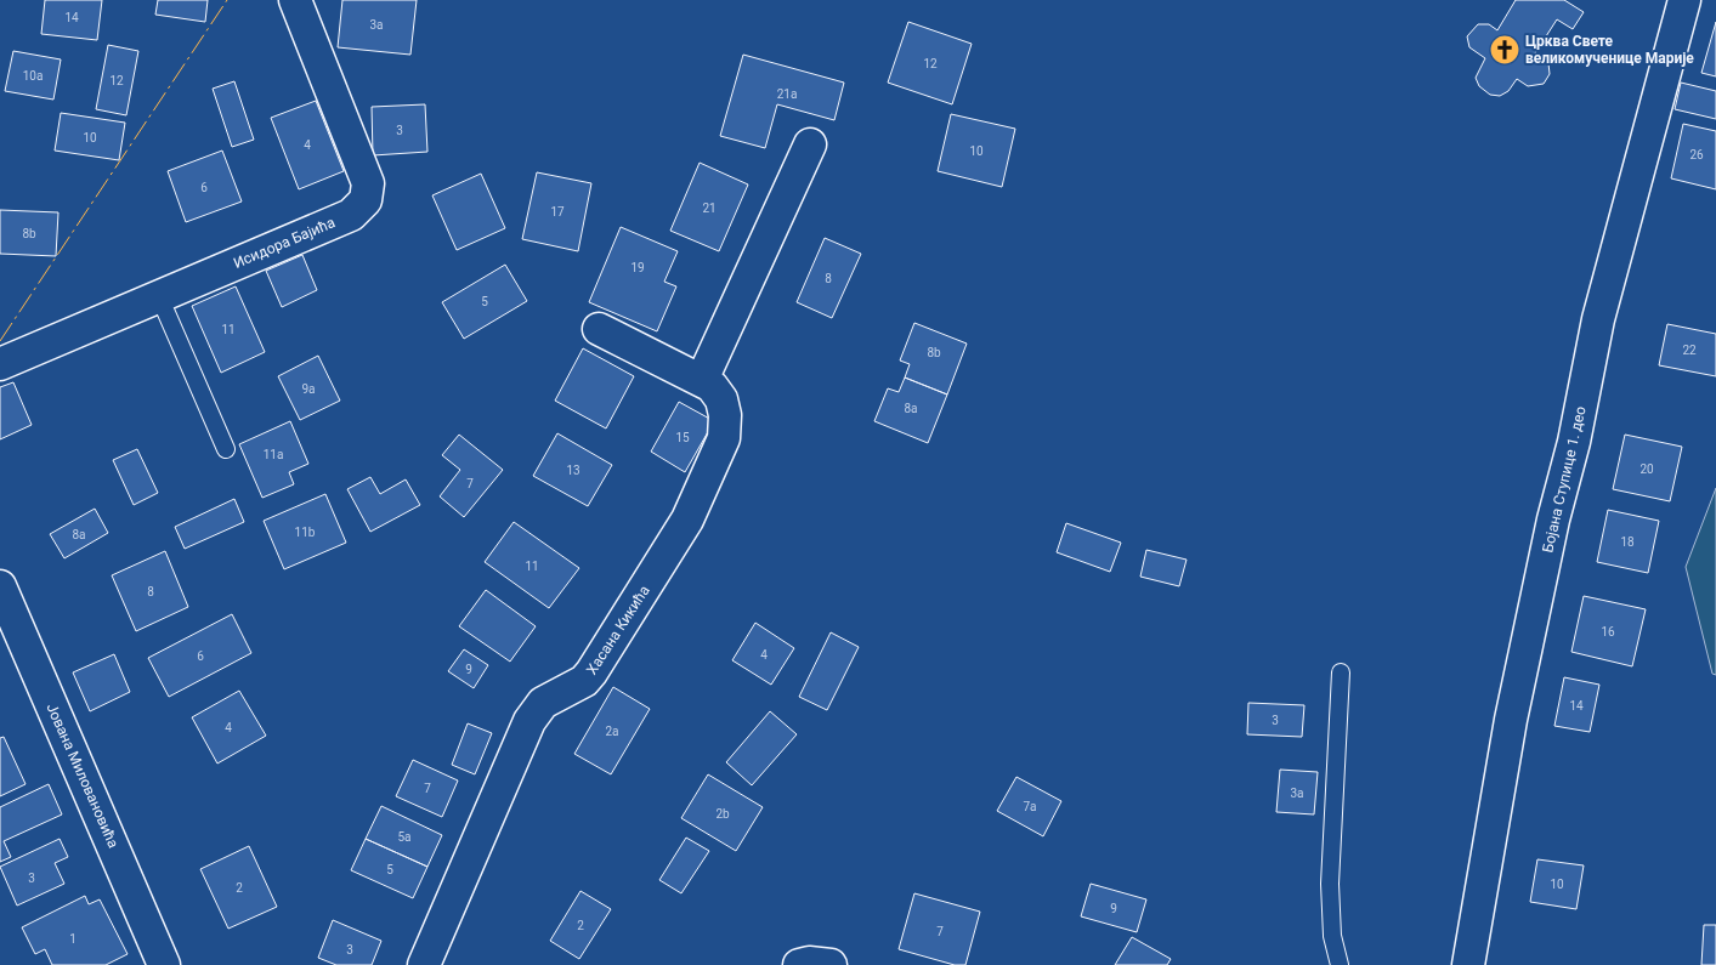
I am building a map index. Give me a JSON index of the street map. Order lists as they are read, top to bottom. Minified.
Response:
{"streets":{"street":["Исидора Бајића","Бојана Ступице 1. део","Хасана Кикића","Јована Миловановића"]},"places":{"church":["Црква Свете великомученице Марије"]},"house_numbers":["14","3a","12","10a","12","21a","3","10","4","10","26","6","21","17","8b","19","8","5","11","22","8b","9a","8a","15","11a","20","13","7","11b","8a","18","11","8","16","4","6","9","14","3","4","2a","7","3a","7a","2b","5a","5","3","10","2","9","2","7","1","3"]}
